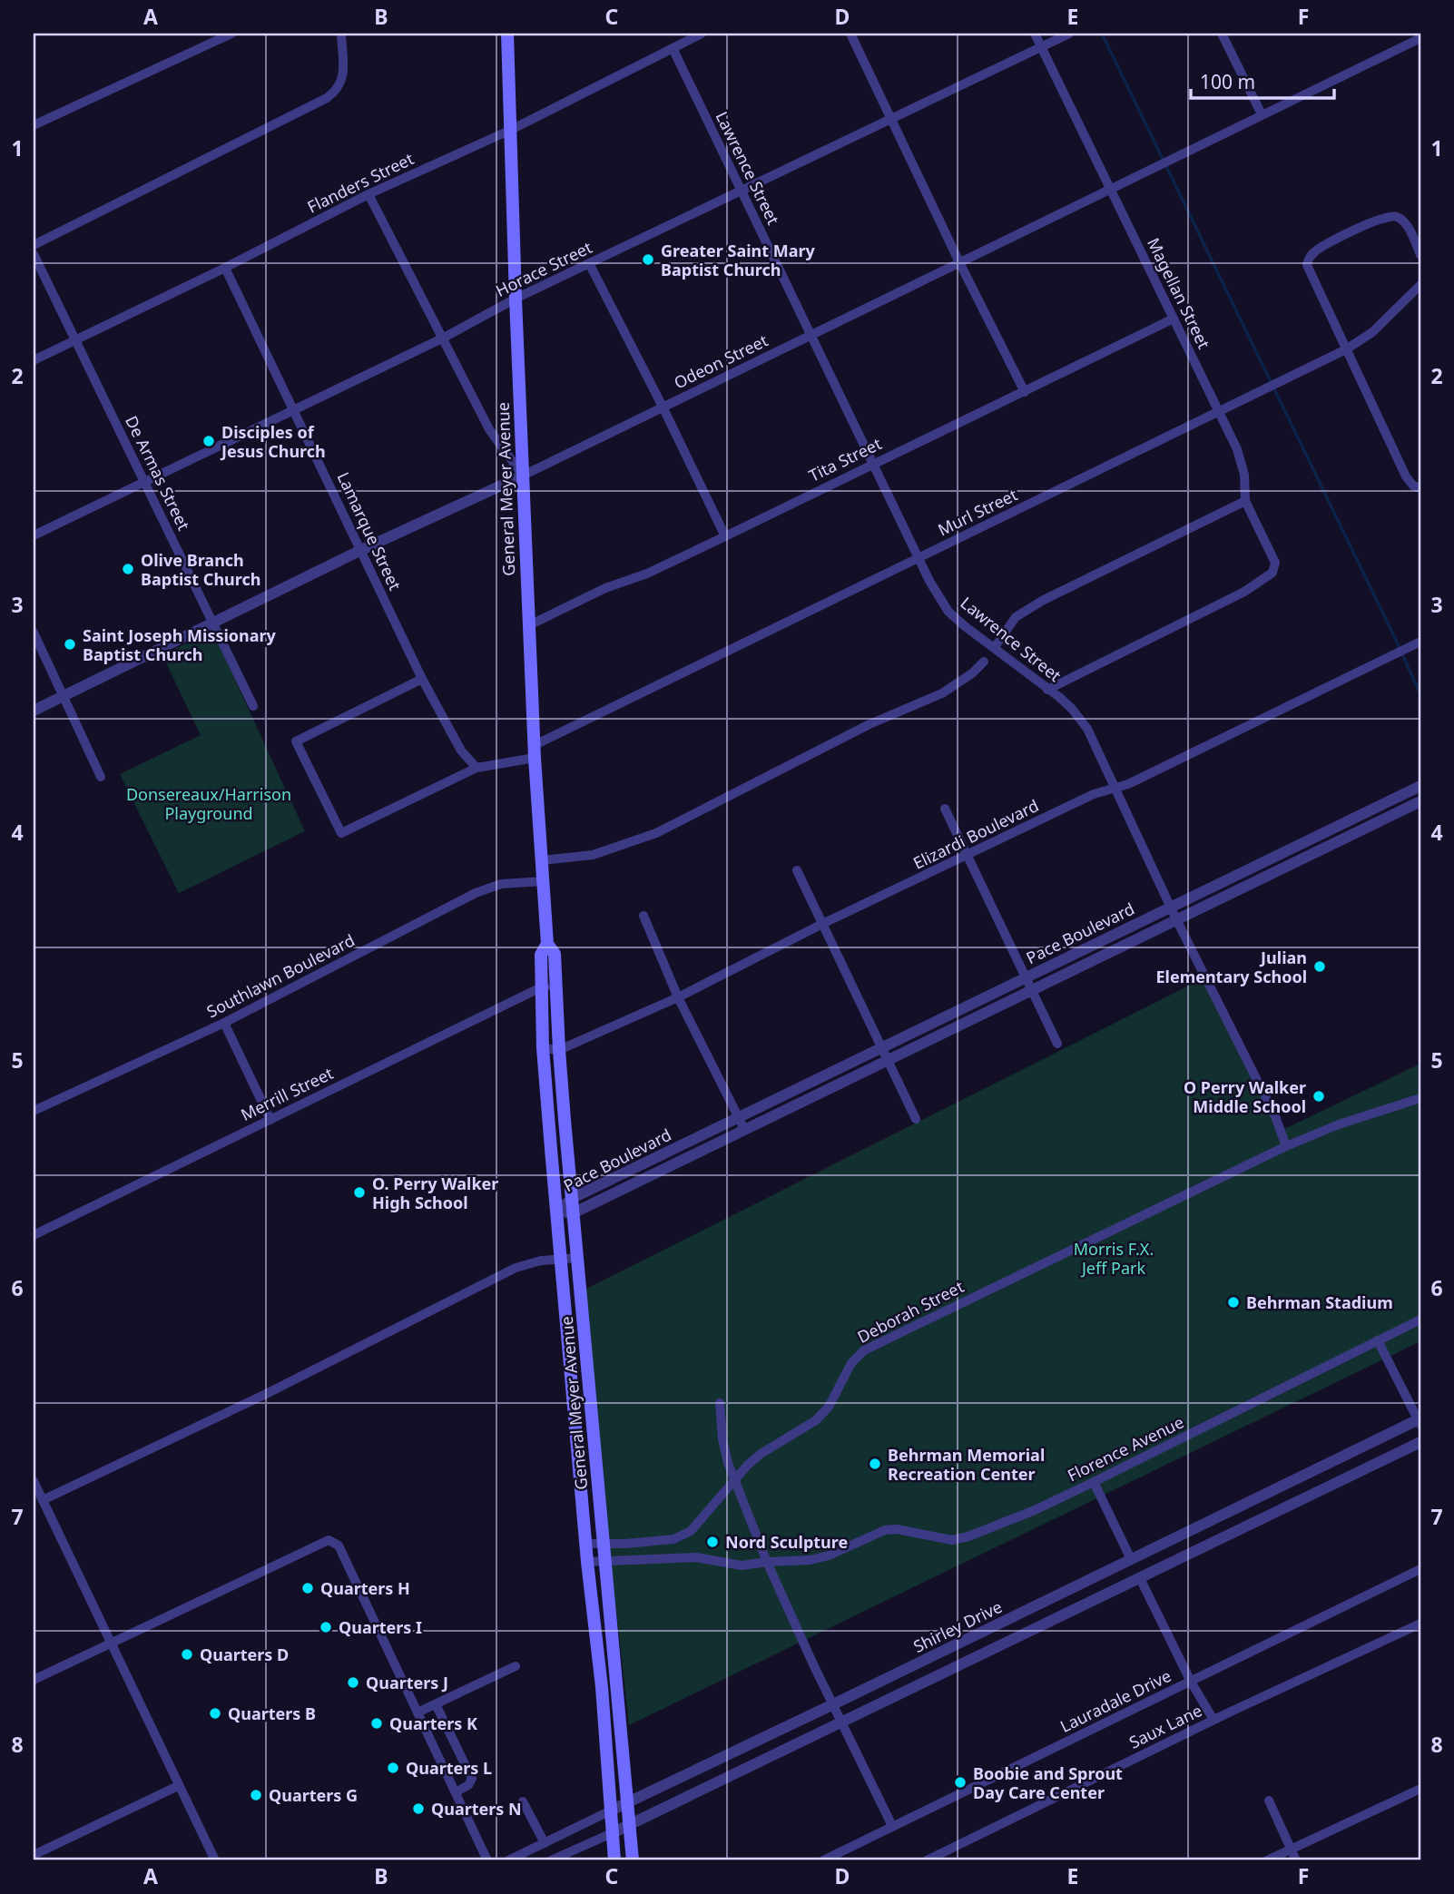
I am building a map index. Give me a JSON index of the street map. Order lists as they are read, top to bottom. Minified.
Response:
{"streets":{"main road":["General Meyer Avenue"],"street":["Lawrence Street","Flanders Street","Horace Street","Magellan Street","Odeon Street","Tita Street","De Armas Street","Murl Street","Lamarque Street","Elizardi Boulevard","Pace Boulevard","Southlawn Boulevard","Merrill Street","Deborah Street","Florence Avenue","Shirley Drive","Lauradale Drive","Saux Lane"]},"crossings":[["Lawrence Street","Flanders Street"],["Lawrence Street","Horace Street"],["Lawrence Street","Magellan Street"],["Lawrence Street","Odeon Street"],["Lawrence Street","Tita Street"],["Lawrence Street","Murl Street"],["Lawrence Street","Elizardi Boulevard"],["Lawrence Street","Pace Boulevard"],["Lawrence Street","Deborah Street"],["Flanders Street","De Armas Street"],["Flanders Street","General Meyer Avenue"],["Flanders Street","Lamarque Street"],["Horace Street","Magellan Street"],["Horace Street","De Armas Street"],["Horace Street","General Meyer Avenue"],["Horace Street","Lamarque Street"],["Magellan Street","Odeon Street"],["Magellan Street","Tita Street"],["Magellan Street","Murl Street"],["Odeon Street","De Armas Street"],["Odeon Street","General Meyer Avenue"],["Odeon Street","Lamarque Street"],["Tita Street","General Meyer Avenue"],["General Meyer Avenue","Murl Street"],["General Meyer Avenue","Elizardi Boulevard"],["General Meyer Avenue","Pace Boulevard"],["General Meyer Avenue","Southlawn Boulevard"],["General Meyer Avenue","Merrill Street"],["General Meyer Avenue","Deborah Street"],["General Meyer Avenue","Florence Avenue"],["General Meyer Avenue","Shirley Drive"],["Murl Street","Lamarque Street"]],"parks":["Donsereaux/Harrison Playground","Morris F.X. Jeff Park"],"places":["Greater Saint Mary Baptist Church","Disciples of Jesus Church","Olive Branch Baptist Church","Saint Joseph Missionary Baptist Church","Julian Elementary School","O Perry Walker Middle School","O. Perry Walker High School","Behrman Stadium","Behrman Memorial Recreation Center","Nord Sculpture","Quarters H","Quarters I","Quarters D","Quarters J","Quarters B","Quarters K","Quarters L","Boobie and Sprout Day Care Center","Quarters G","Quarters N"],"scale_bar":"100 m","grid":{"columns":["A","B","C","D","E","F"],"rows":["1","2","3","4","5","6","7","8"]}}
